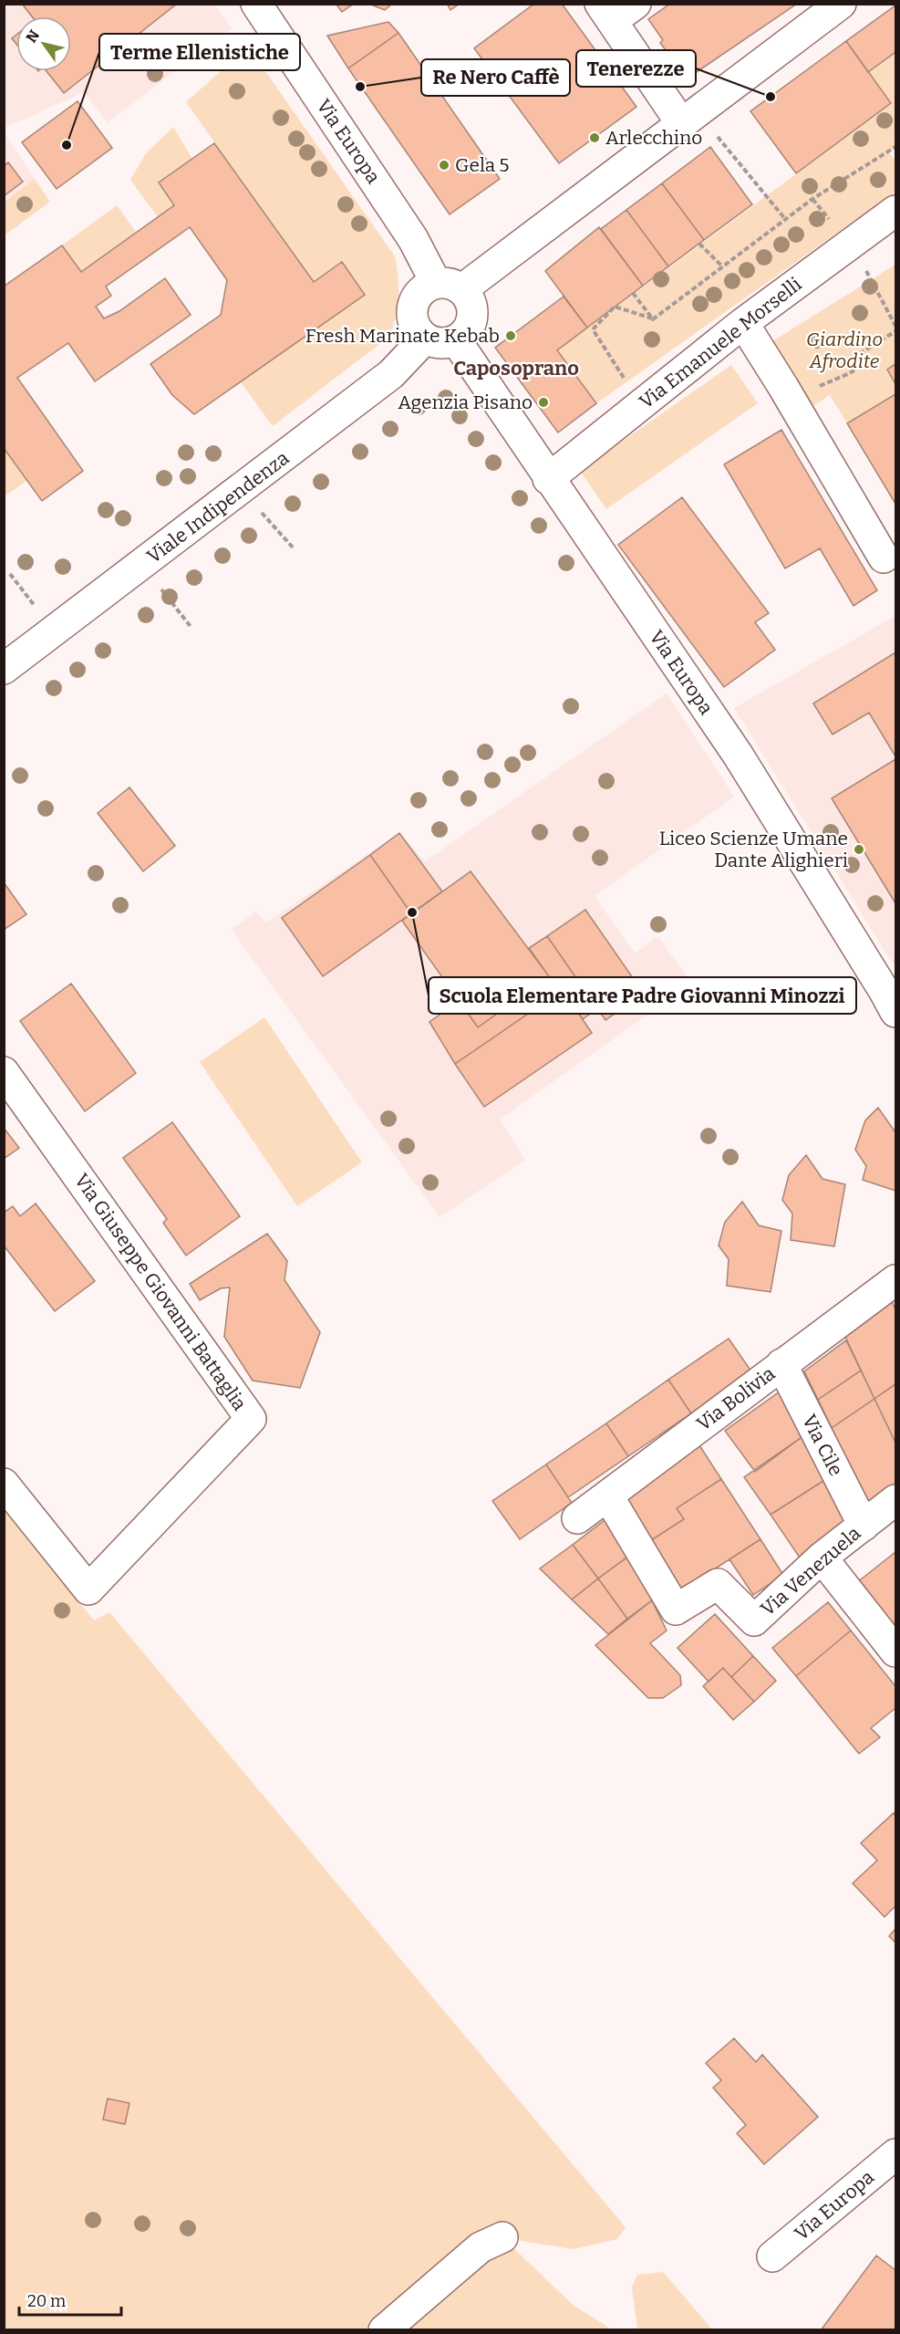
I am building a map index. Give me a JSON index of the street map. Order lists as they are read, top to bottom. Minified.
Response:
{"streets":{"street":["Via Europa","Via Emanuele Morselli","Viale Indipendenza","Via Giuseppe Giovanni Battaglia","Via Bolivia","Via Cile","Via Venezuela"]},"crossings":[["Via Europa","Via Emanuele Morselli"],["Via Europa","Viale Indipendenza"],["Via Bolivia","Via Cile"],["Via Bolivia","Via Venezuela"],["Via Cile","Via Venezuela"]],"districts":["Caposoprano"],"parks":["Giardino Afrodite"],"places":["Re Nero Caffè","Tenerezze","Arlecchino","Terme Ellenistiche","Gela 5","Fresh Marinate Kebab","Agenzia Pisano","Liceo Scienze Umane Dante Alighieri","Scuola Elementare Padre Giovanni Minozzi"],"scale_bar":"20 m","north":"top left"}
